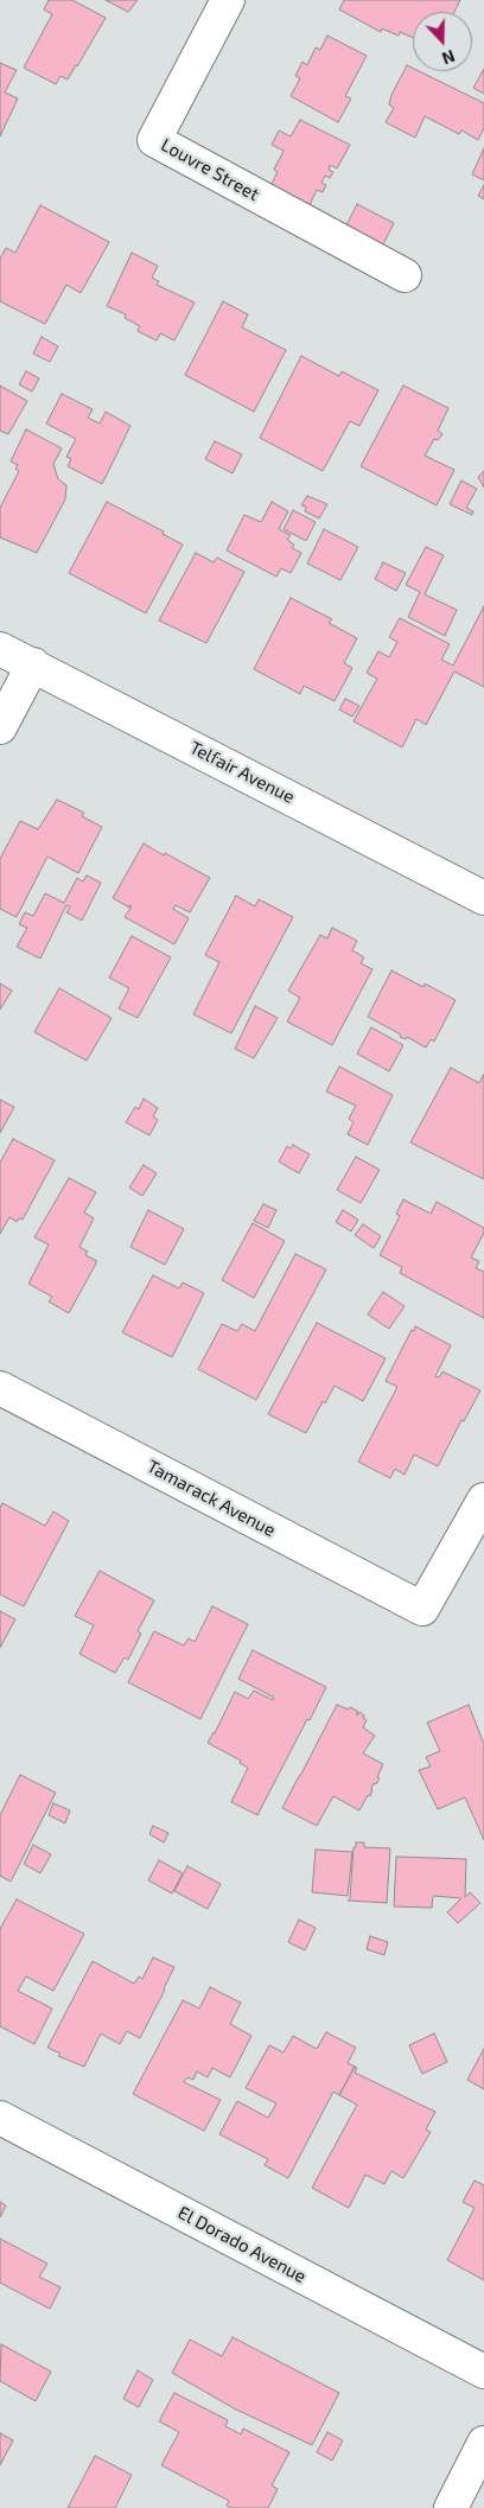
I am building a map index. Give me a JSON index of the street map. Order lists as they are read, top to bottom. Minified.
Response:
{"streets":{"street":["Louvre Street","Telfair Avenue","Tamarack Avenue","El Dorado Avenue"]},"north":"bottom"}
